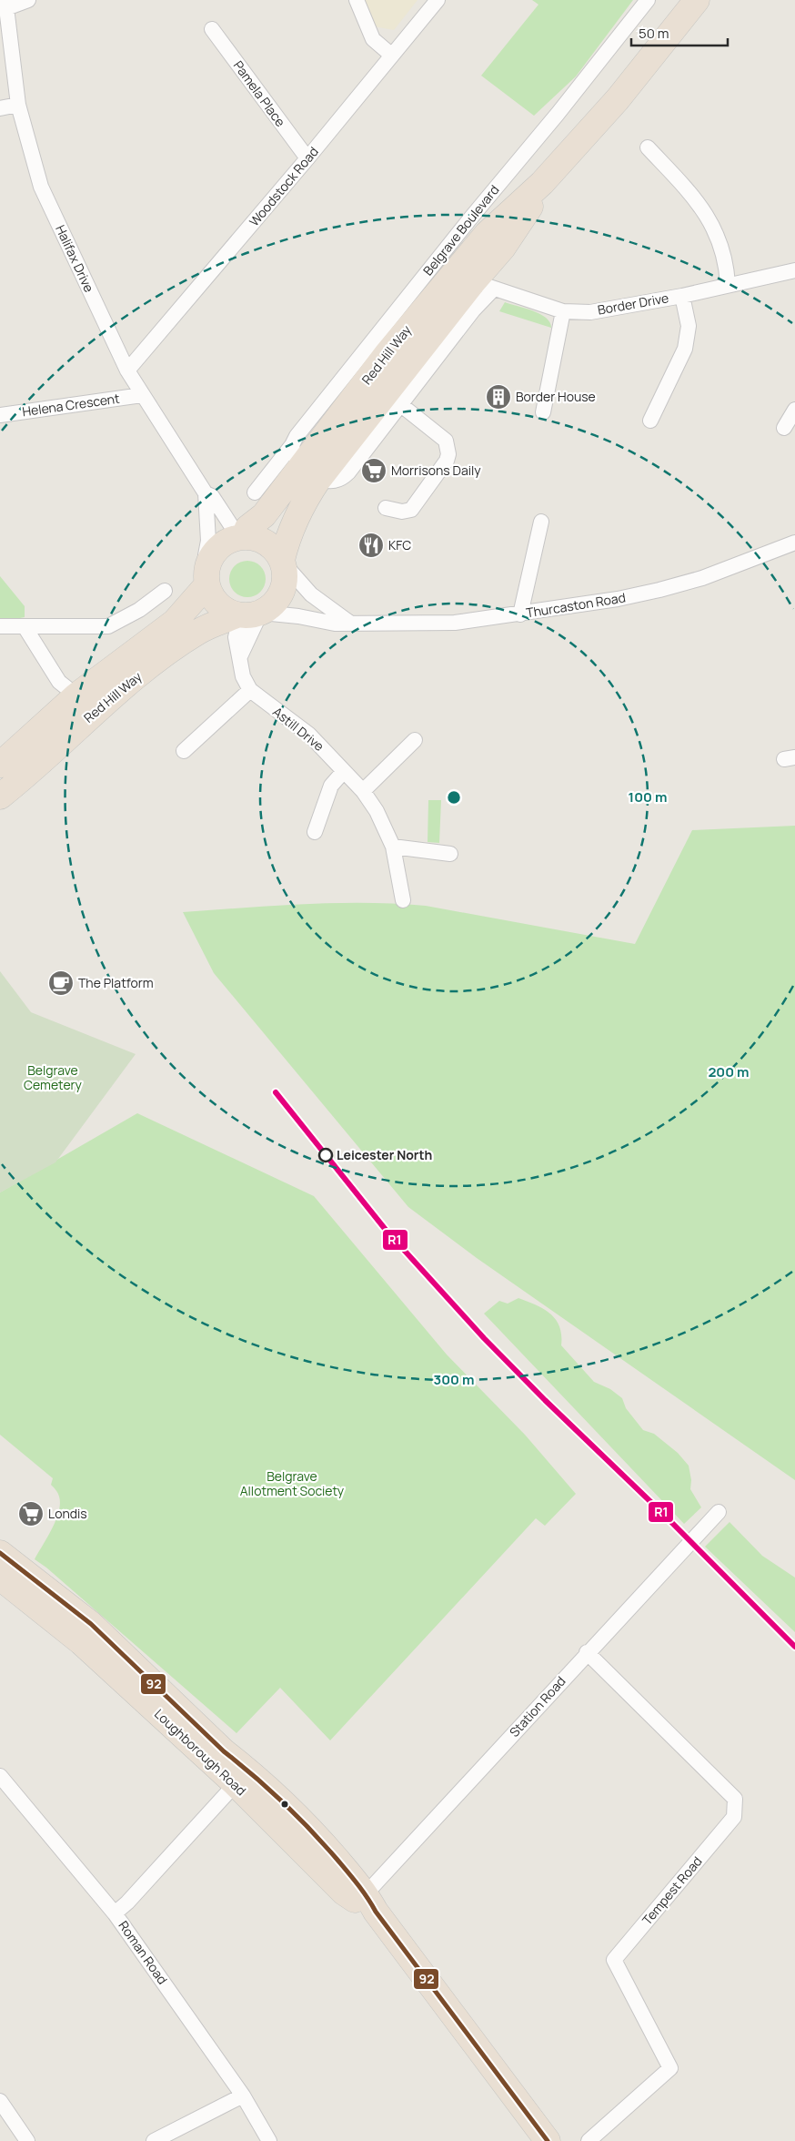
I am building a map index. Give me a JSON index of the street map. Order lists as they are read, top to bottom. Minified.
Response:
{"streets":{"highway":["Red Hill Way","Loughborough Road"],"street":["Pamela Place","Woodstock Road","Belgrave Boulevard","Halifax Drive","Border Drive","Helena Crescent","Thurcaston Road","Astill Drive","Station Road","Tempest Road","Roman Road"]},"crossings":[["Pamela Place","Woodstock Road"],["Woodstock Road","Halifax Drive"],["Belgrave Boulevard","Red Hill Way"],["Halifax Drive","Red Hill Way"],["Halifax Drive","Helena Crescent"],["Halifax Drive","Thurcaston Road"],["Border Drive","Red Hill Way"],["Red Hill Way","Thurcaston Road"],["Station Road","Loughborough Road"],["Station Road","Tempest Road"]],"parks":["Belgrave Cemetery","Belgrave Allotment Society"],"places":{"building":["Border House"],"supermarket":["Morrisons Daily","Londis"],"restaurant":["KFC"],"cafe":["The Platform"],"other":["Leicester North"]},"lines":["transit line R1","transit line 92"],"scale_bar":"50 m","rings":["100 m","200 m","300 m"]}
